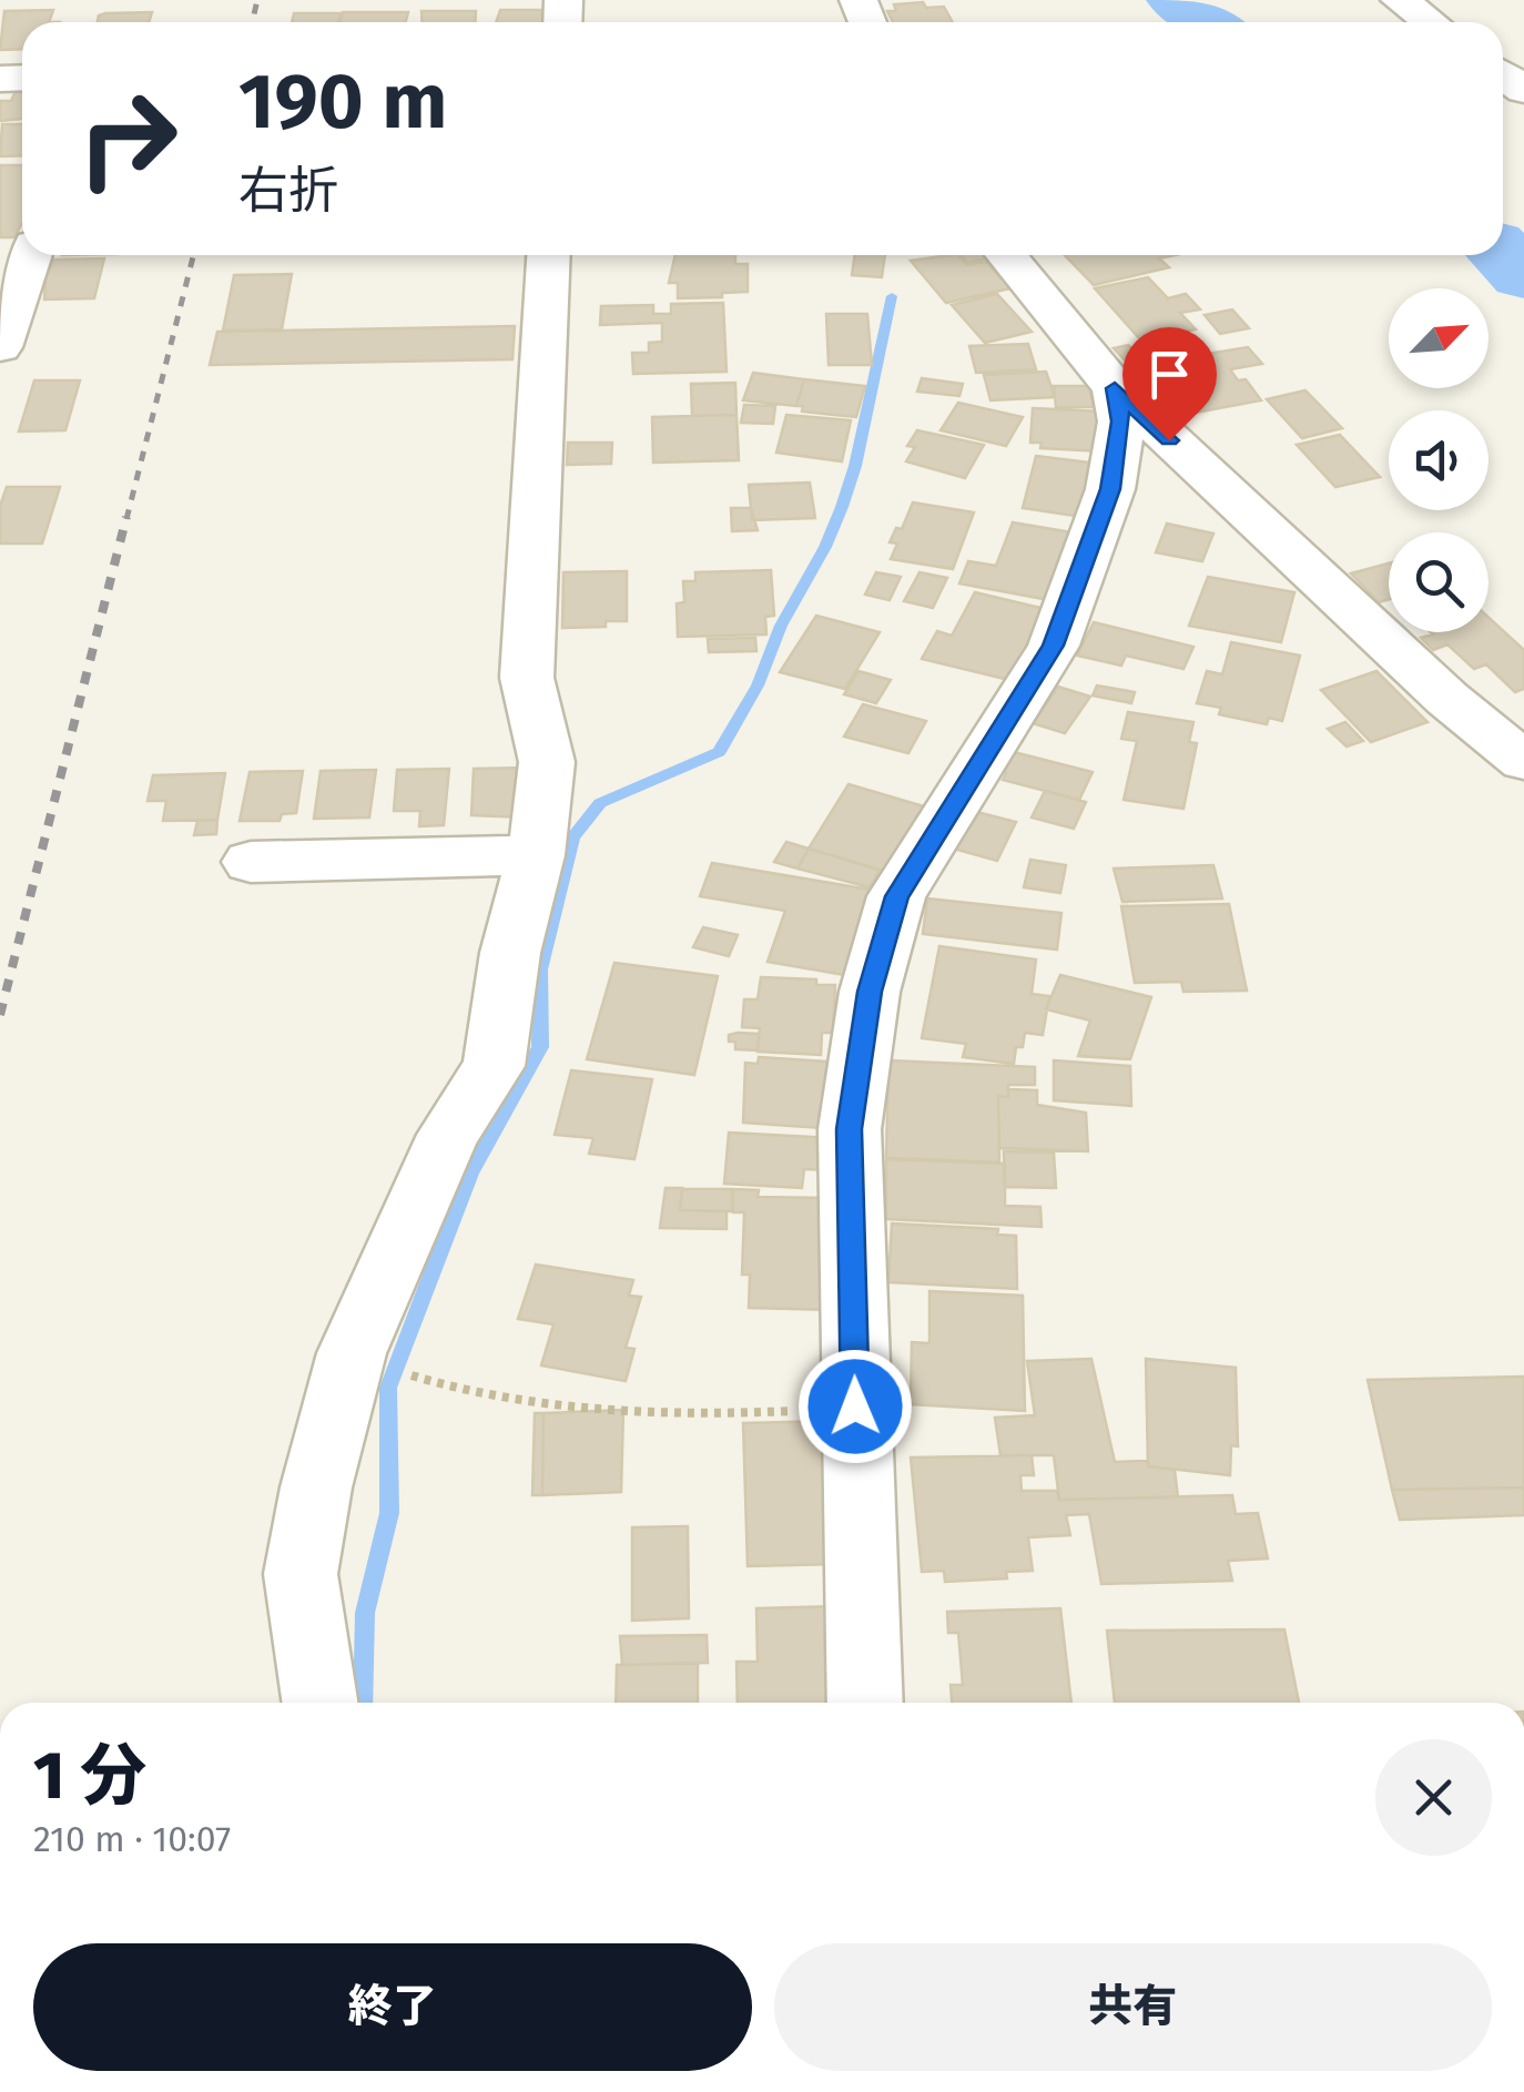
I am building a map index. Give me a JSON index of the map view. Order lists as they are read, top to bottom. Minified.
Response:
{"north":"top right","page":{"turn":["190 m","右折"],"heading":["1 分","210 m · 10:07"],"buttons":["終了","共有"]}}
